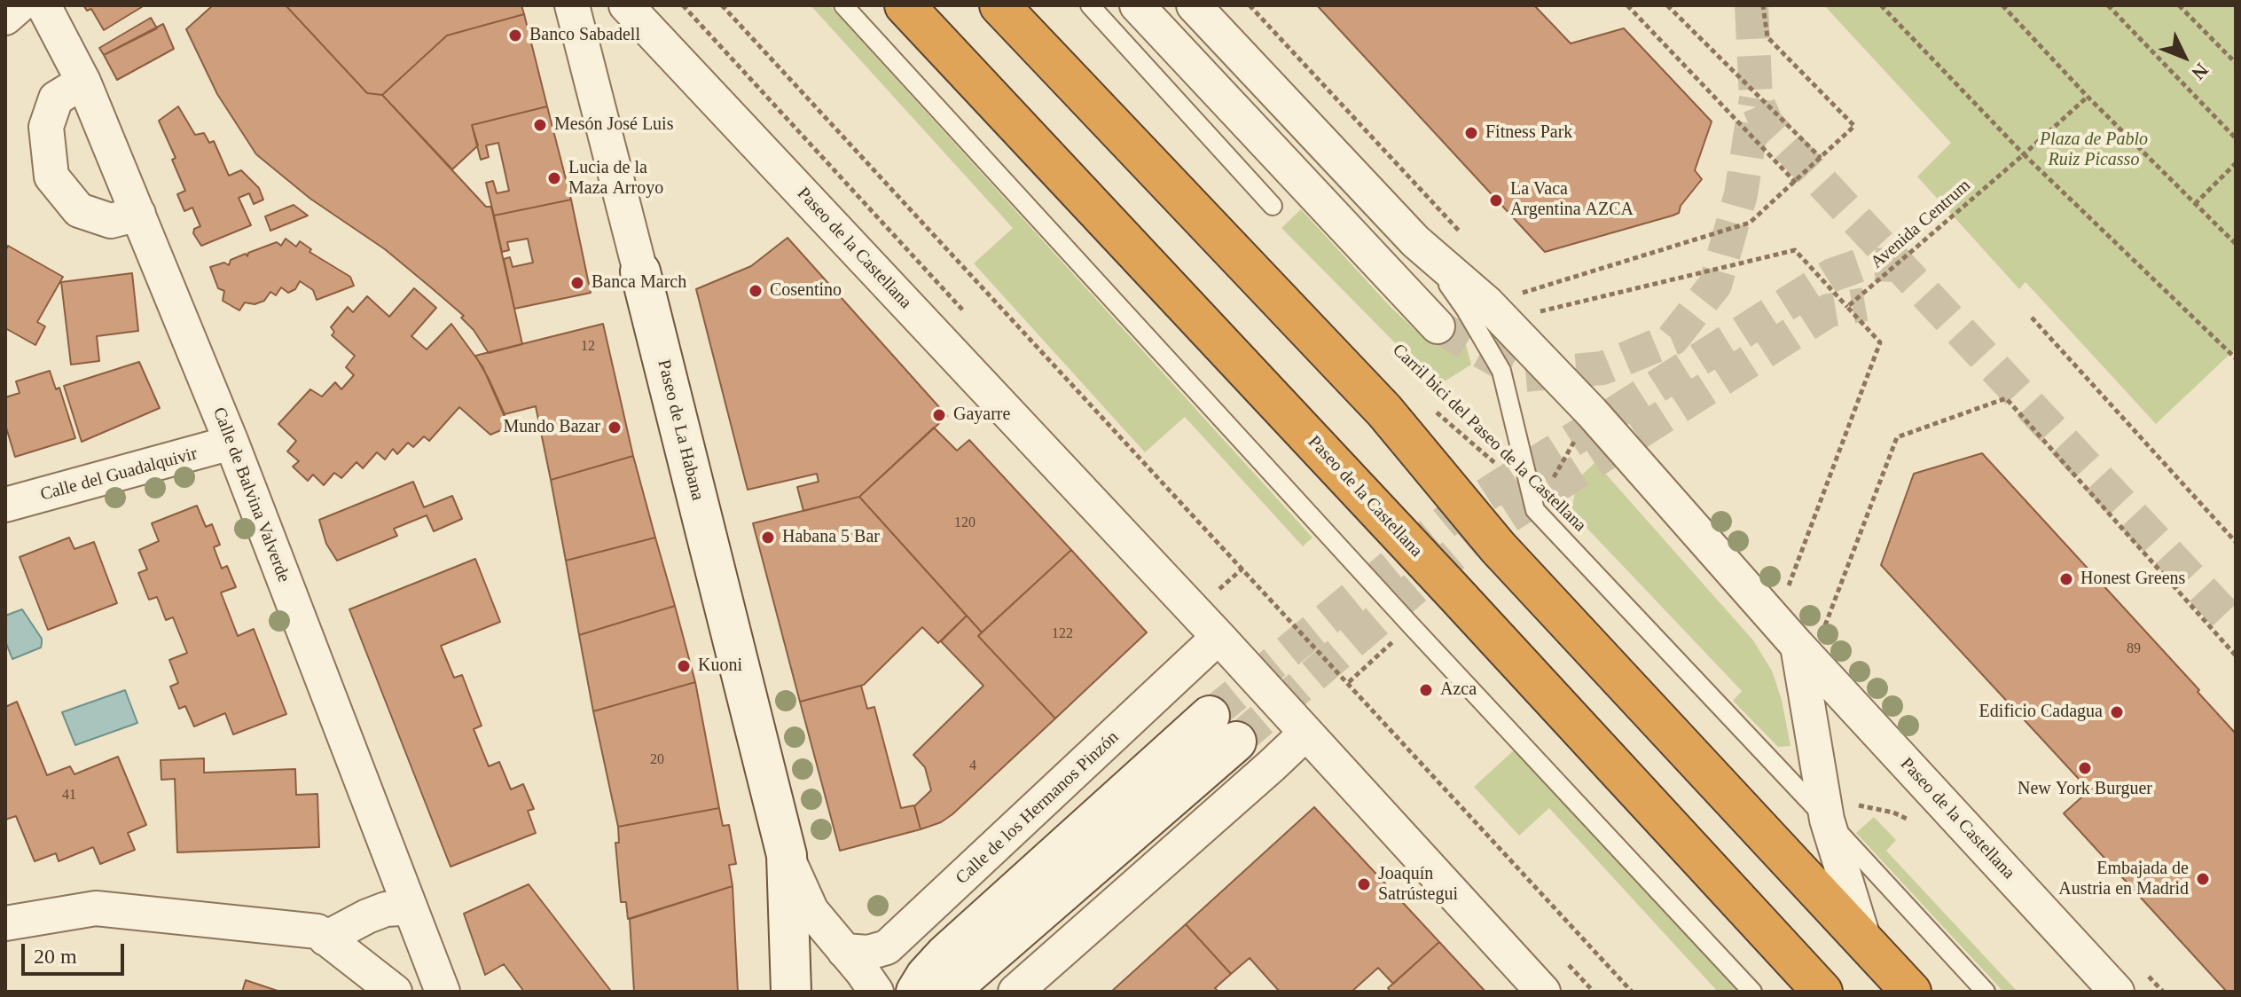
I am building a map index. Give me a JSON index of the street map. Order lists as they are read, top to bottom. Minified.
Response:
{"streets":{"highway":["Paseo de la Castellana"],"street":["Paseo de La Habana","Calle del Guadalquivir","Calle de Balvina Valverde","Calle de los Hermanos Pinzón"],"path":["Avenida Centrum","Carril bici del Paseo de la Castellana"]},"crossings":[["Paseo de la Castellana","Carril bici del Paseo de la Castellana"],["Paseo de la Castellana","Calle de los Hermanos Pinzón"],["Paseo de La Habana","Calle de los Hermanos Pinzón"],["Calle del Guadalquivir","Calle de Balvina Valverde"]],"parks":["Plaza de Pablo Ruiz Picasso"],"places":["Banco Sabadell","Mesón José Luis","Fitness Park","Lucia de la Maza Arroyo","La Vaca Argentina AZCA","Banca March","Cosentino","Gayarre","Mundo Bazar","Habana 5 Bar","Honest Greens","Kuoni","Azca","Edificio Cadagua","New York Burguer","Embajada de Austria en Madrid","Joaquín Satrústegui"],"house_numbers":["12","120","122","89","20","4","41"],"scale_bar":"20 m","north":"bottom right"}
